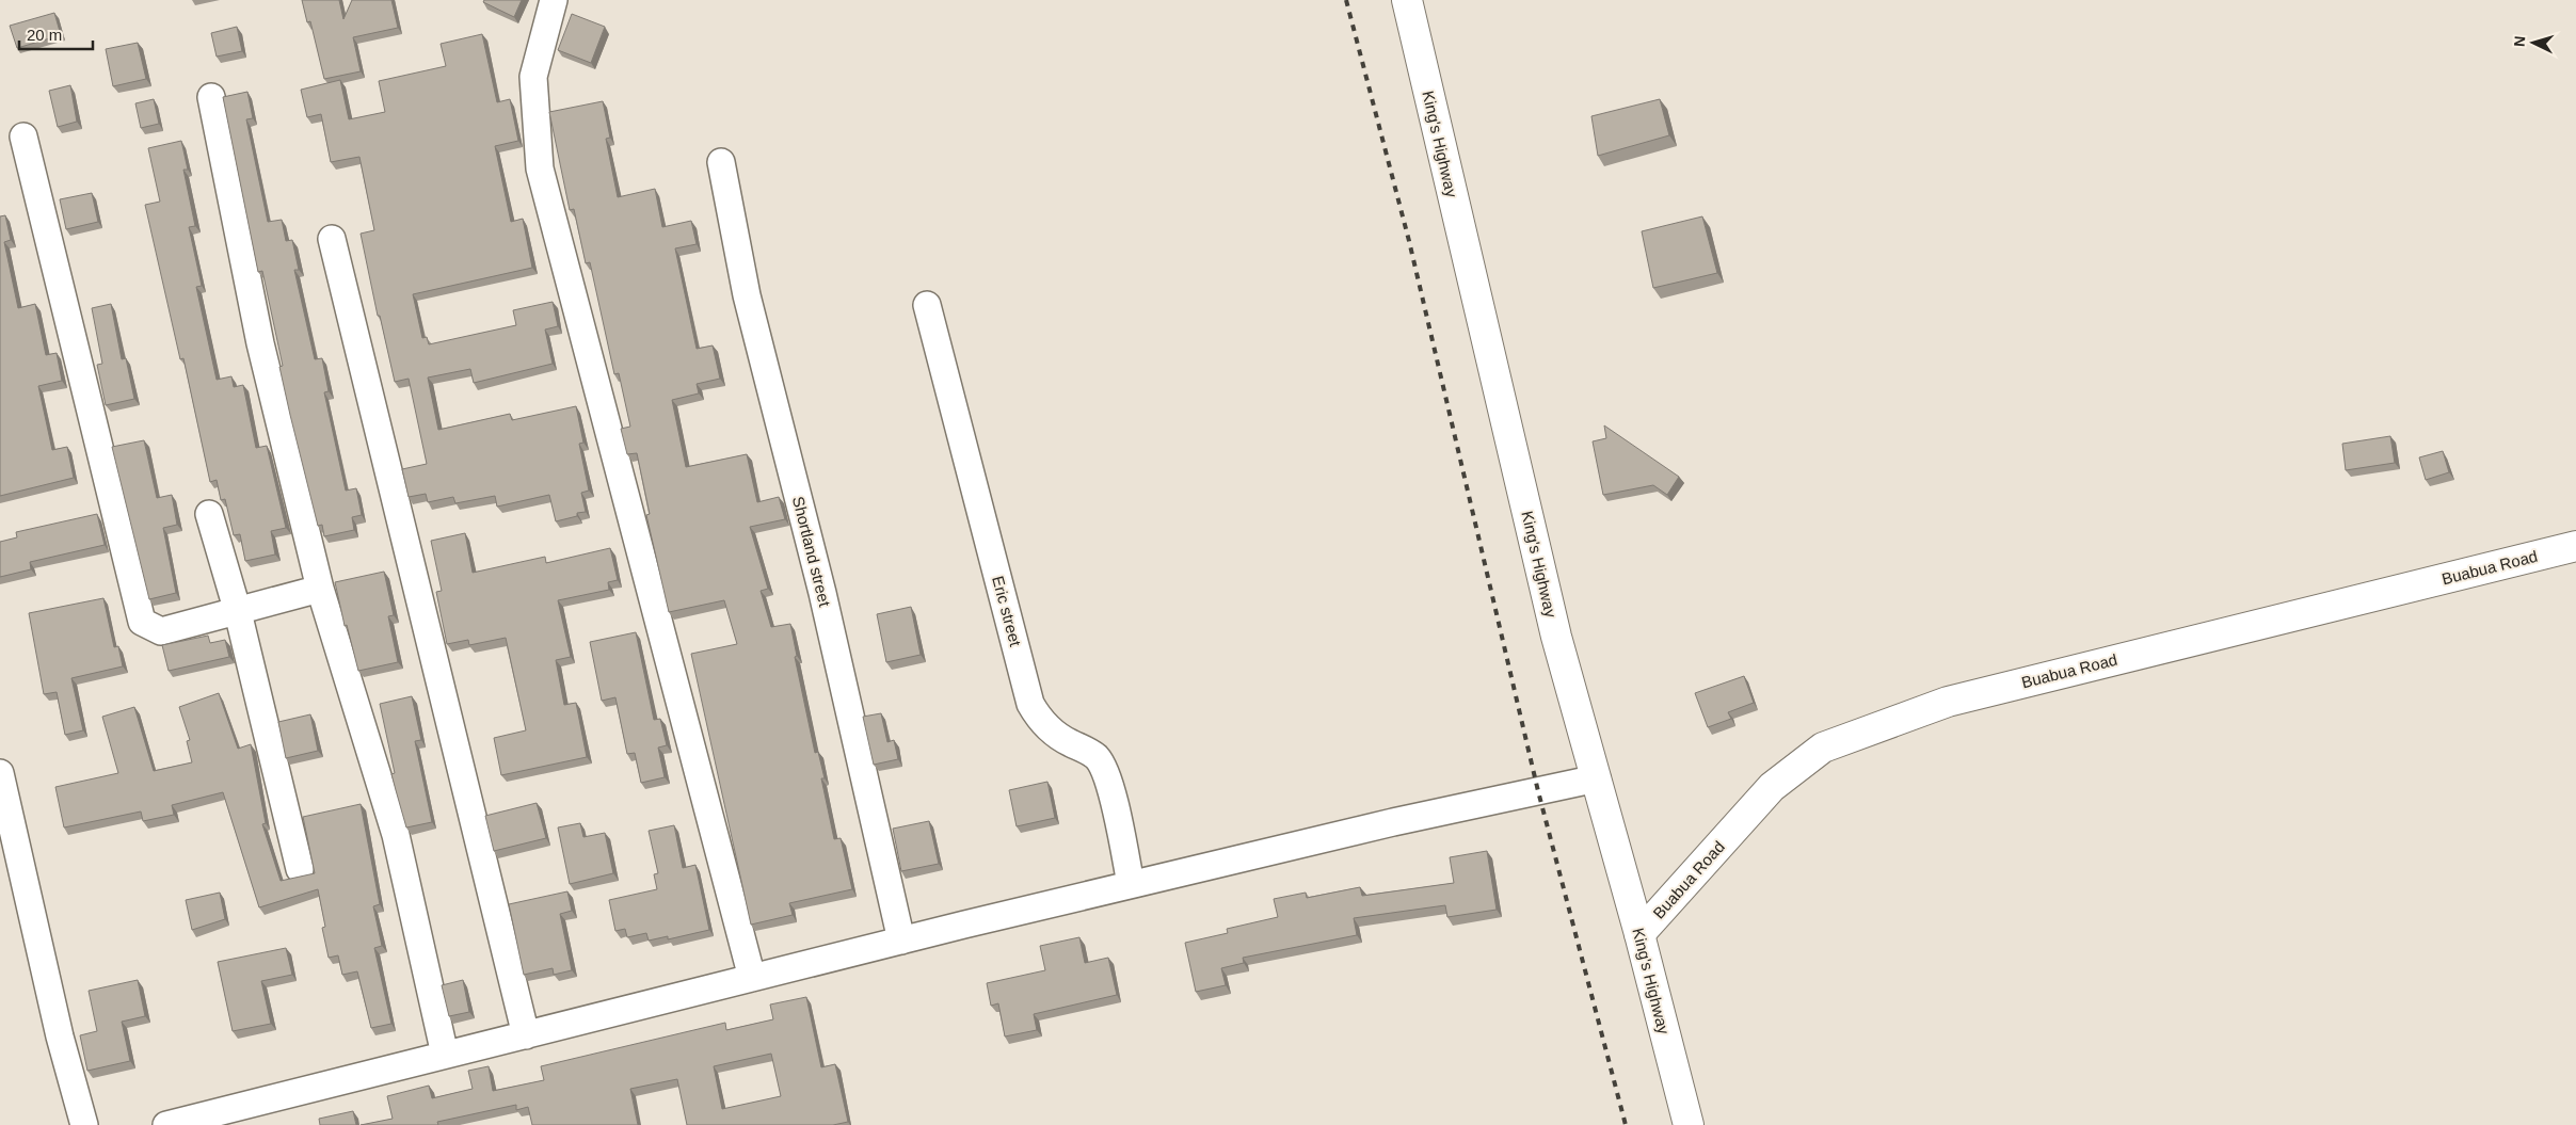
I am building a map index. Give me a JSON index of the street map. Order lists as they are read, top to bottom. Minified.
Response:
{"streets":{"main road":["King's Highway","Buabua Road"],"street":["Shortland street","Eric street"]},"crossings":[["King's Highway","Buabua Road"]],"scale_bar":"20 m","north":"left"}
